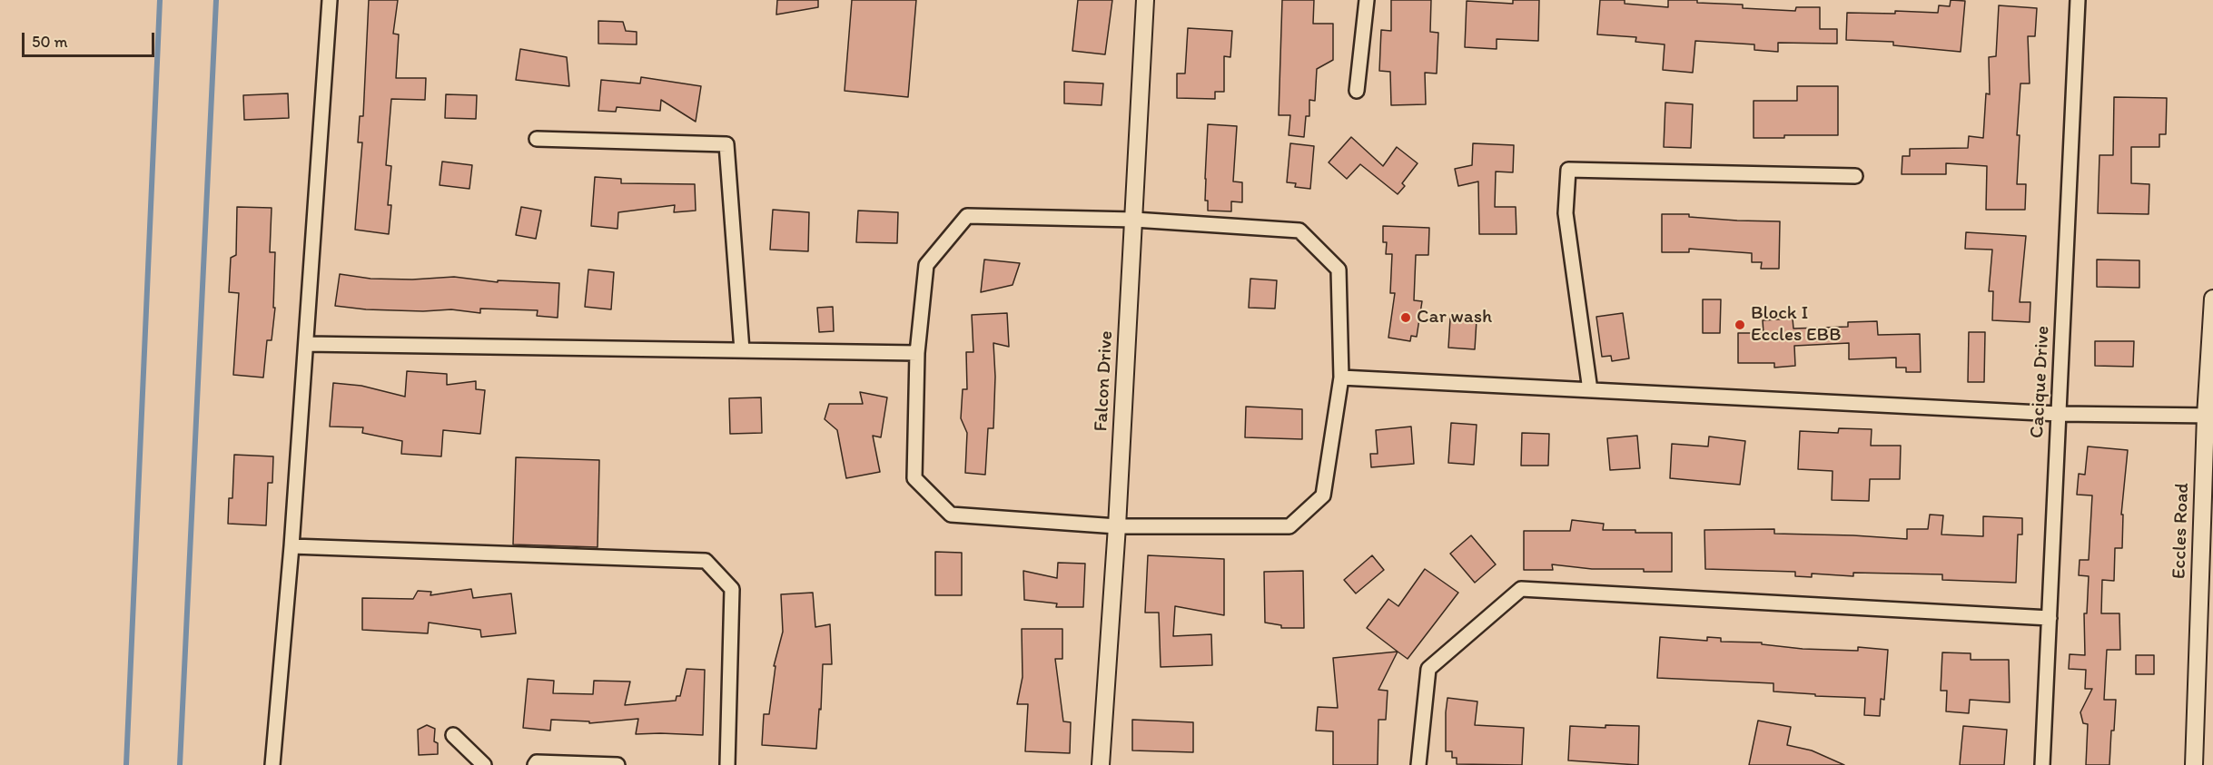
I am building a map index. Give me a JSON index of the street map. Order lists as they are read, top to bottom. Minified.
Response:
{"streets":{"street":["Falcon Drive","Cacique Drive","Eccles Road"]},"places":["Car wash","Block I Eccles EBB"],"scale_bar":"50 m"}
